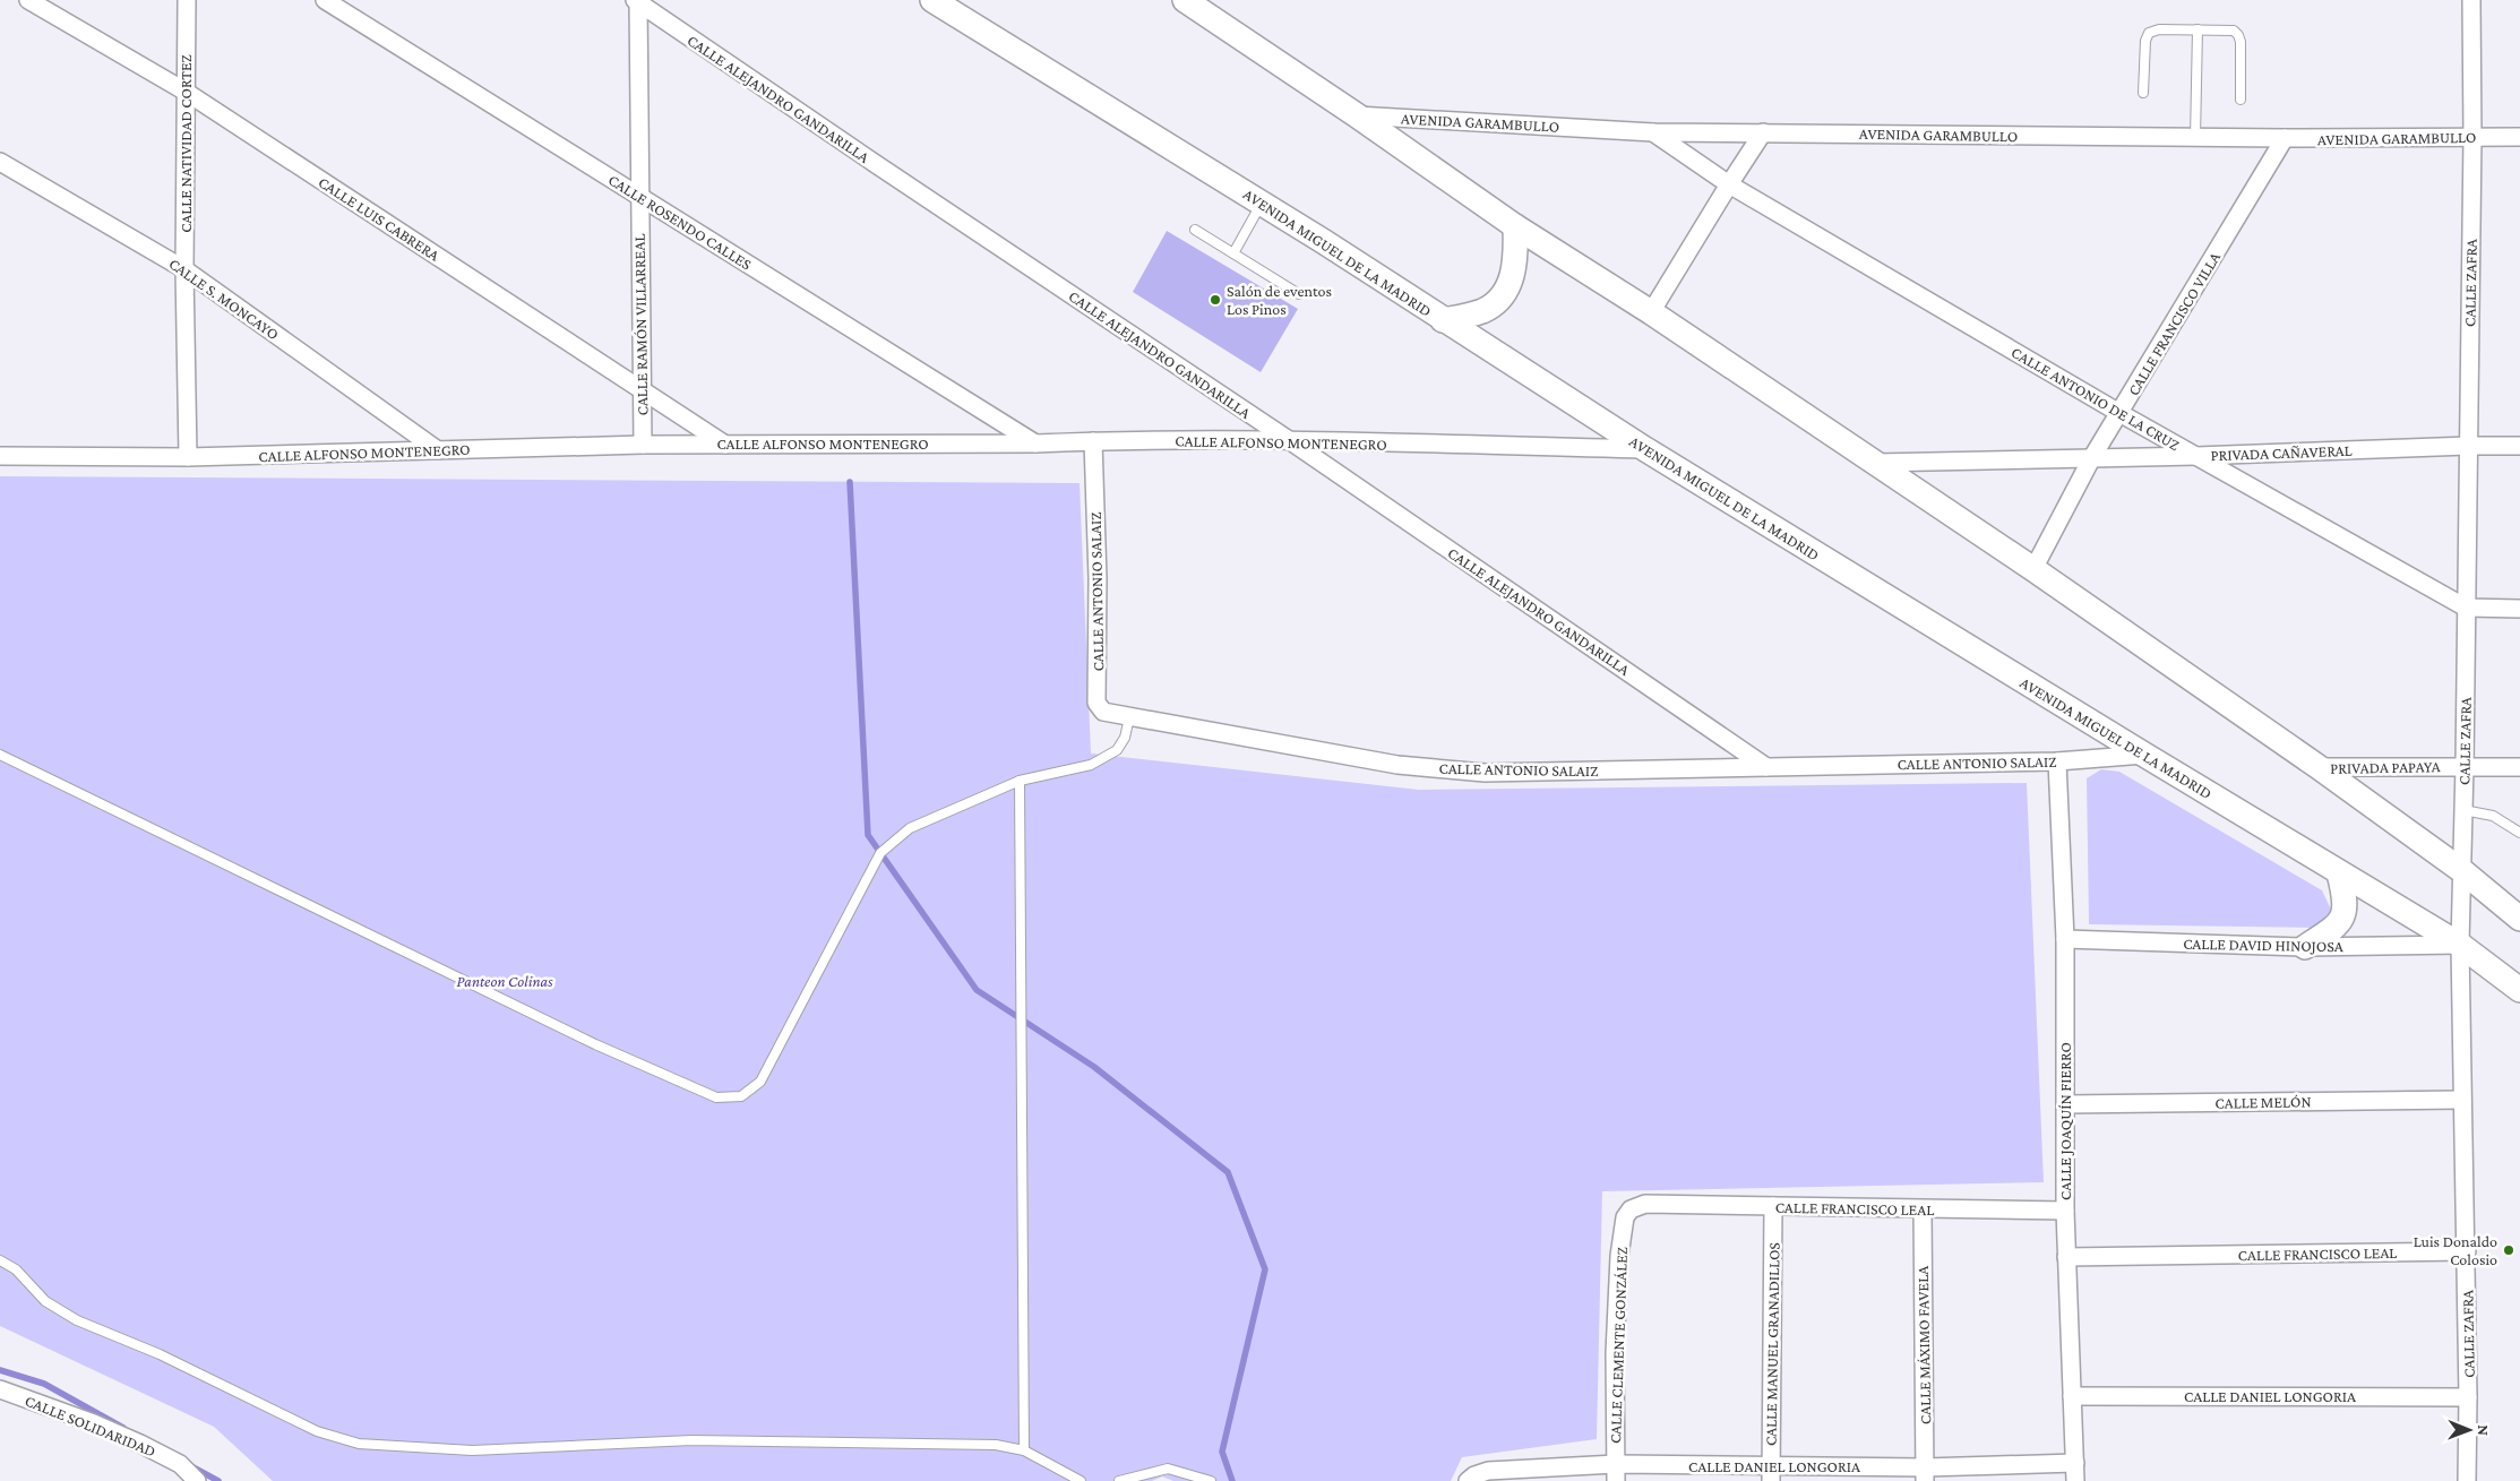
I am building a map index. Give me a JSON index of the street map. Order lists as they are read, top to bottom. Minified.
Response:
{"streets":{"main road":["AVENIDA MIGUEL DE LA MADRID"],"street":["CALLE ALEJANDRO GANDARILLA","AVENIDA GARAMBULLO","CALLE NATIVIDAD CORTEZ","CALLE LUIS CABRERA","CALLE ROSENDO CALLES","CALLE ZAFRA","CALLE S. MONCAYO","CALLE FRANCISCO VILLA","CALLE RAMÓN VILLARREAL","CALLE ANTONIO DE LA CRUZ","CALLE ALFONSO MONTENEGRO","PRIVADA CAÑAVERAL","CALLE ANTONIO SALAIZ","PRIVADA PAPAYA","CALLE DAVID HINOJOSA","CALLE MELÓN","CALLE JOAQUÍN FIERRO","CALLE FRANCISCO LEAL","CALLE MANUEL GRANADILLOS","CALLE CLEMENTE GONZÁLEZ","CALLE MÁXIMO FAVELA","CALLE DANIEL LONGORIA","CALLE SOLIDARIDAD"]},"crossings":[["CALLE ALEJANDRO GANDARILLA","CALLE RAMÓN VILLARREAL"],["CALLE ALEJANDRO GANDARILLA","CALLE ALFONSO MONTENEGRO"],["CALLE ALEJANDRO GANDARILLA","CALLE ANTONIO SALAIZ"],["AVENIDA GARAMBULLO","CALLE ZAFRA"],["AVENIDA GARAMBULLO","CALLE FRANCISCO VILLA"],["AVENIDA GARAMBULLO","CALLE ANTONIO DE LA CRUZ"],["CALLE NATIVIDAD CORTEZ","CALLE LUIS CABRERA"],["CALLE NATIVIDAD CORTEZ","CALLE S. MONCAYO"],["CALLE NATIVIDAD CORTEZ","CALLE ALFONSO MONTENEGRO"],["CALLE LUIS CABRERA","CALLE RAMÓN VILLARREAL"],["CALLE LUIS CABRERA","CALLE ALFONSO MONTENEGRO"],["CALLE ROSENDO CALLES","CALLE RAMÓN VILLARREAL"],["CALLE ROSENDO CALLES","CALLE ALFONSO MONTENEGRO"],["AVENIDA MIGUEL DE LA MADRID","CALLE ZAFRA"],["AVENIDA MIGUEL DE LA MADRID","CALLE ALFONSO MONTENEGRO"],["AVENIDA MIGUEL DE LA MADRID","CALLE ANTONIO SALAIZ"],["AVENIDA MIGUEL DE LA MADRID","CALLE DAVID HINOJOSA"],["CALLE ZAFRA","CALLE ANTONIO DE LA CRUZ"],["CALLE ZAFRA","PRIVADA CAÑAVERAL"],["CALLE ZAFRA","PRIVADA PAPAYA"],["CALLE ZAFRA","CALLE DAVID HINOJOSA"],["CALLE ZAFRA","CALLE MELÓN"],["CALLE ZAFRA","CALLE FRANCISCO LEAL"],["CALLE ZAFRA","CALLE DANIEL LONGORIA"],["CALLE S. MONCAYO","CALLE ALFONSO MONTENEGRO"],["CALLE FRANCISCO VILLA","CALLE ANTONIO DE LA CRUZ"],["CALLE FRANCISCO VILLA","PRIVADA CAÑAVERAL"],["CALLE RAMÓN VILLARREAL","CALLE ALFONSO MONTENEGRO"],["CALLE ANTONIO DE LA CRUZ","PRIVADA CAÑAVERAL"],["CALLE ALFONSO MONTENEGRO","CALLE ANTONIO SALAIZ"],["CALLE ANTONIO SALAIZ","CALLE JOAQUÍN FIERRO"],["CALLE DAVID HINOJOSA","CALLE JOAQUÍN FIERRO"],["CALLE MELÓN","CALLE JOAQUÍN FIERRO"],["CALLE JOAQUÍN FIERRO","CALLE FRANCISCO LEAL"],["CALLE JOAQUÍN FIERRO","CALLE DANIEL LONGORIA"],["CALLE FRANCISCO LEAL","CALLE MANUEL GRANADILLOS"],["CALLE FRANCISCO LEAL","CALLE CLEMENTE GONZÁLEZ"],["CALLE FRANCISCO LEAL","CALLE MÁXIMO FAVELA"],["CALLE MANUEL GRANADILLOS","CALLE DANIEL LONGORIA"],["CALLE CLEMENTE GONZÁLEZ","CALLE DANIEL LONGORIA"],["CALLE MÁXIMO FAVELA","CALLE DANIEL LONGORIA"]],"parks":["Panteon Colinas"],"places":["Salón de eventos Los Pinos","Luis Donaldo Colosio"],"north":"right"}
